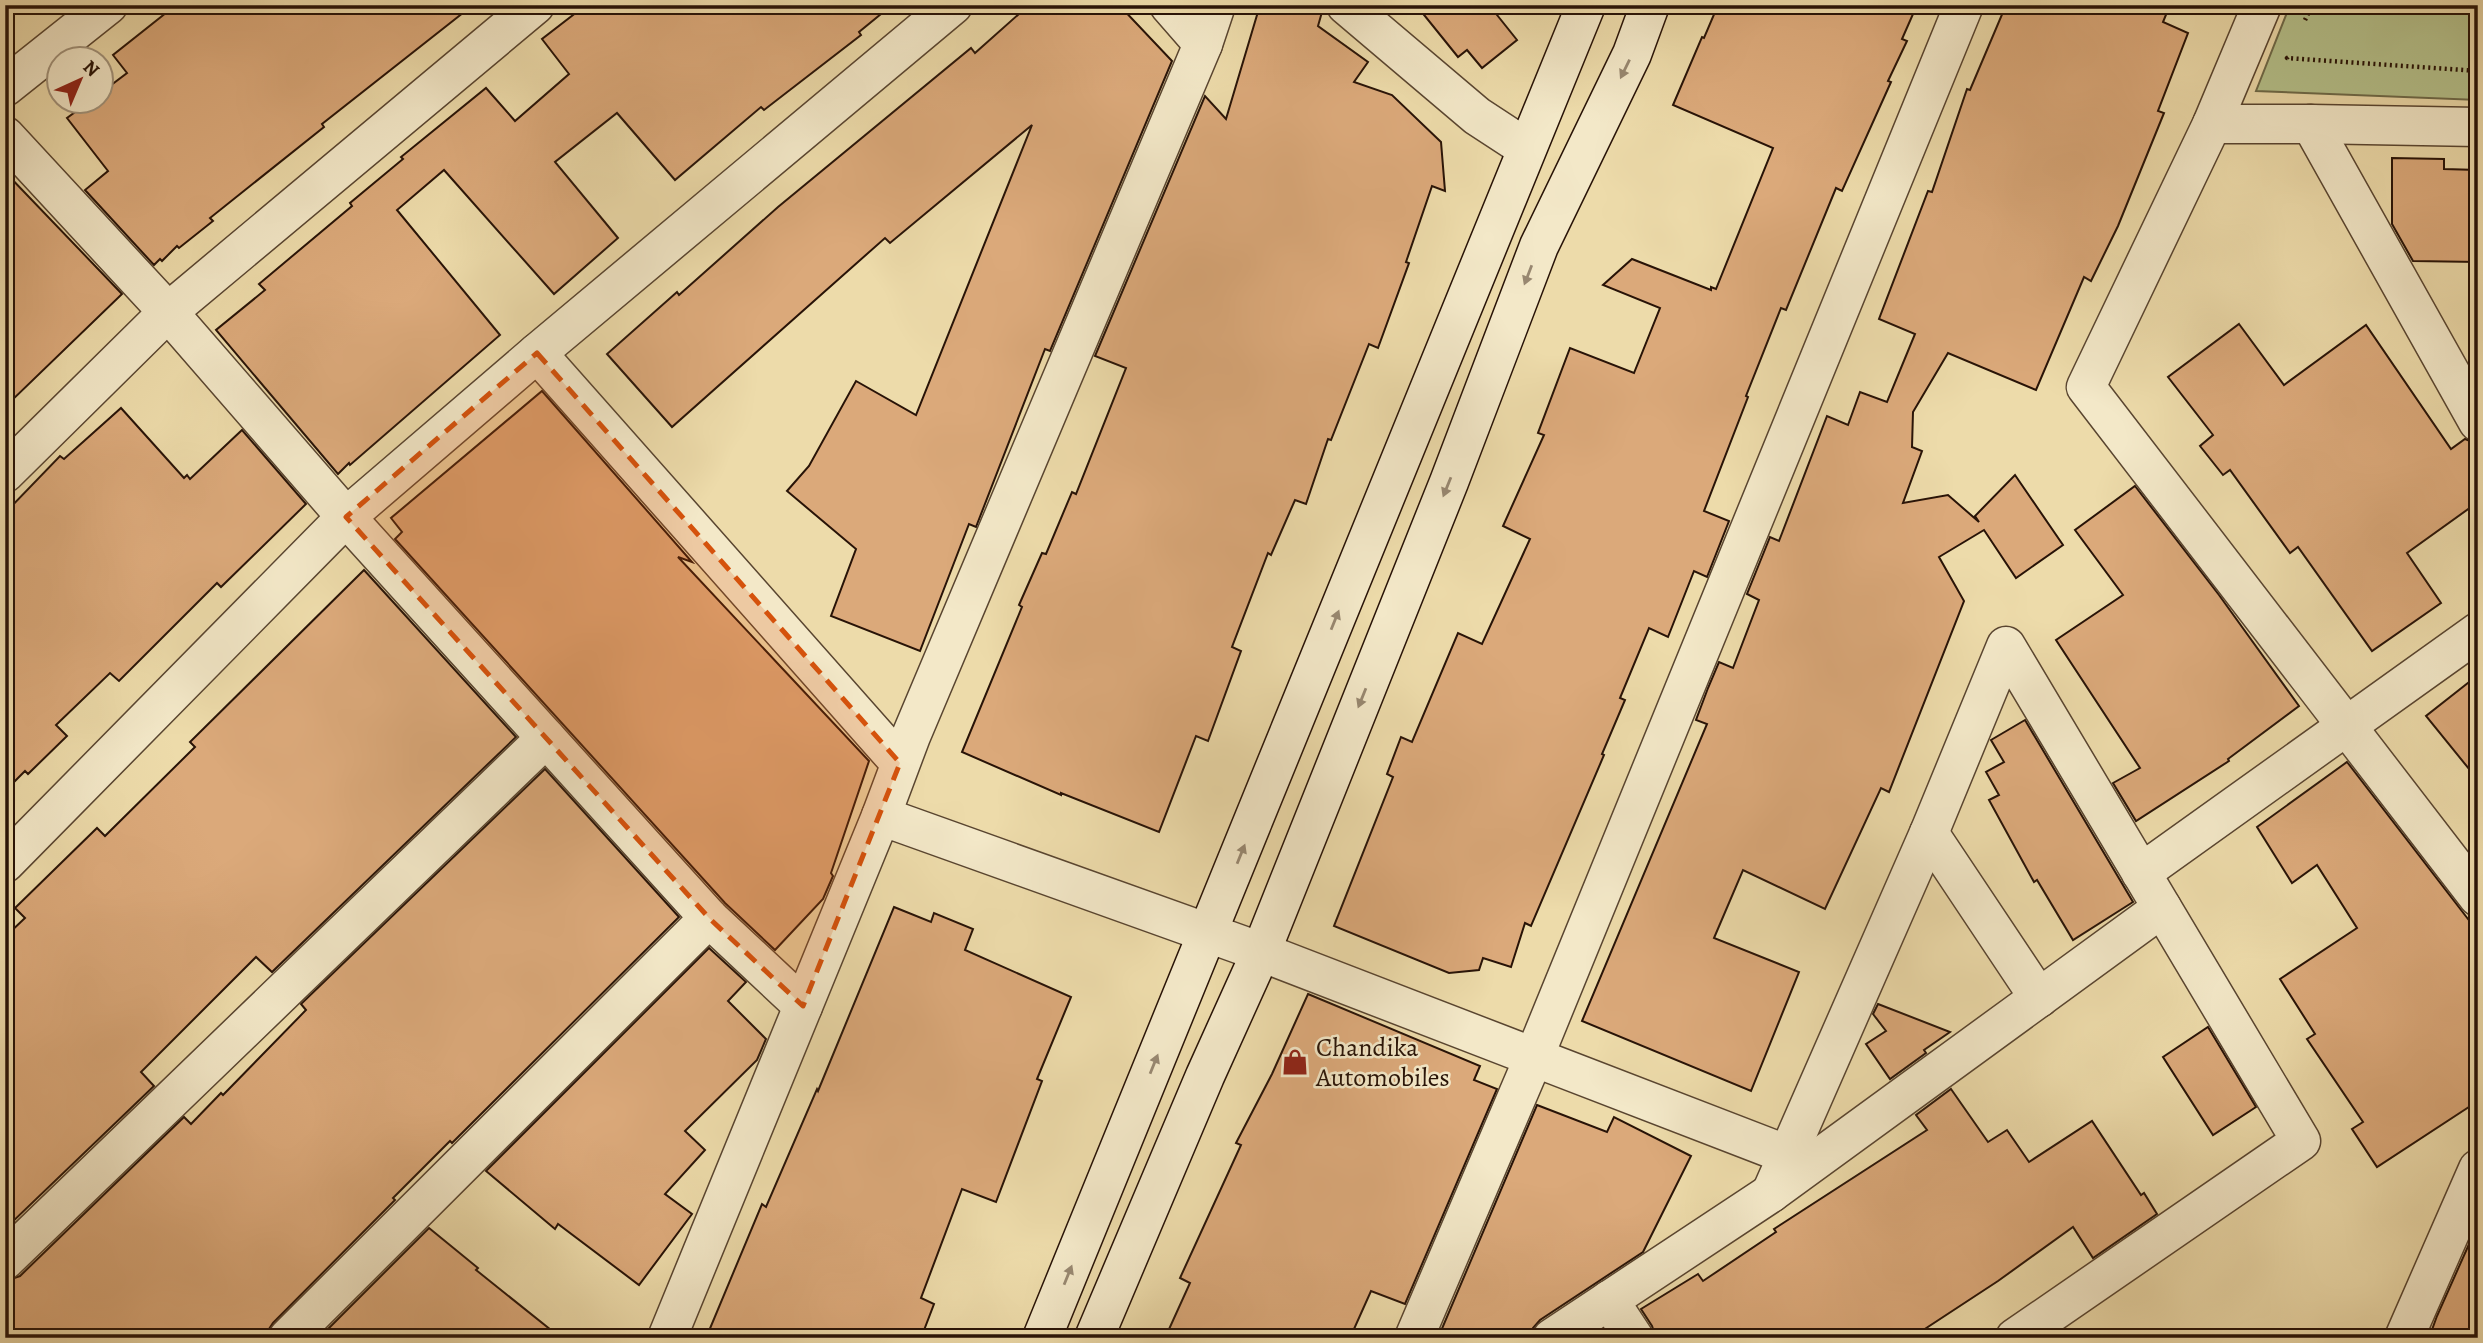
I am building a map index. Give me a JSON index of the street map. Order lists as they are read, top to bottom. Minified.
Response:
{"places":{"shop":["Chandika Automobiles"]},"north":"top right"}
